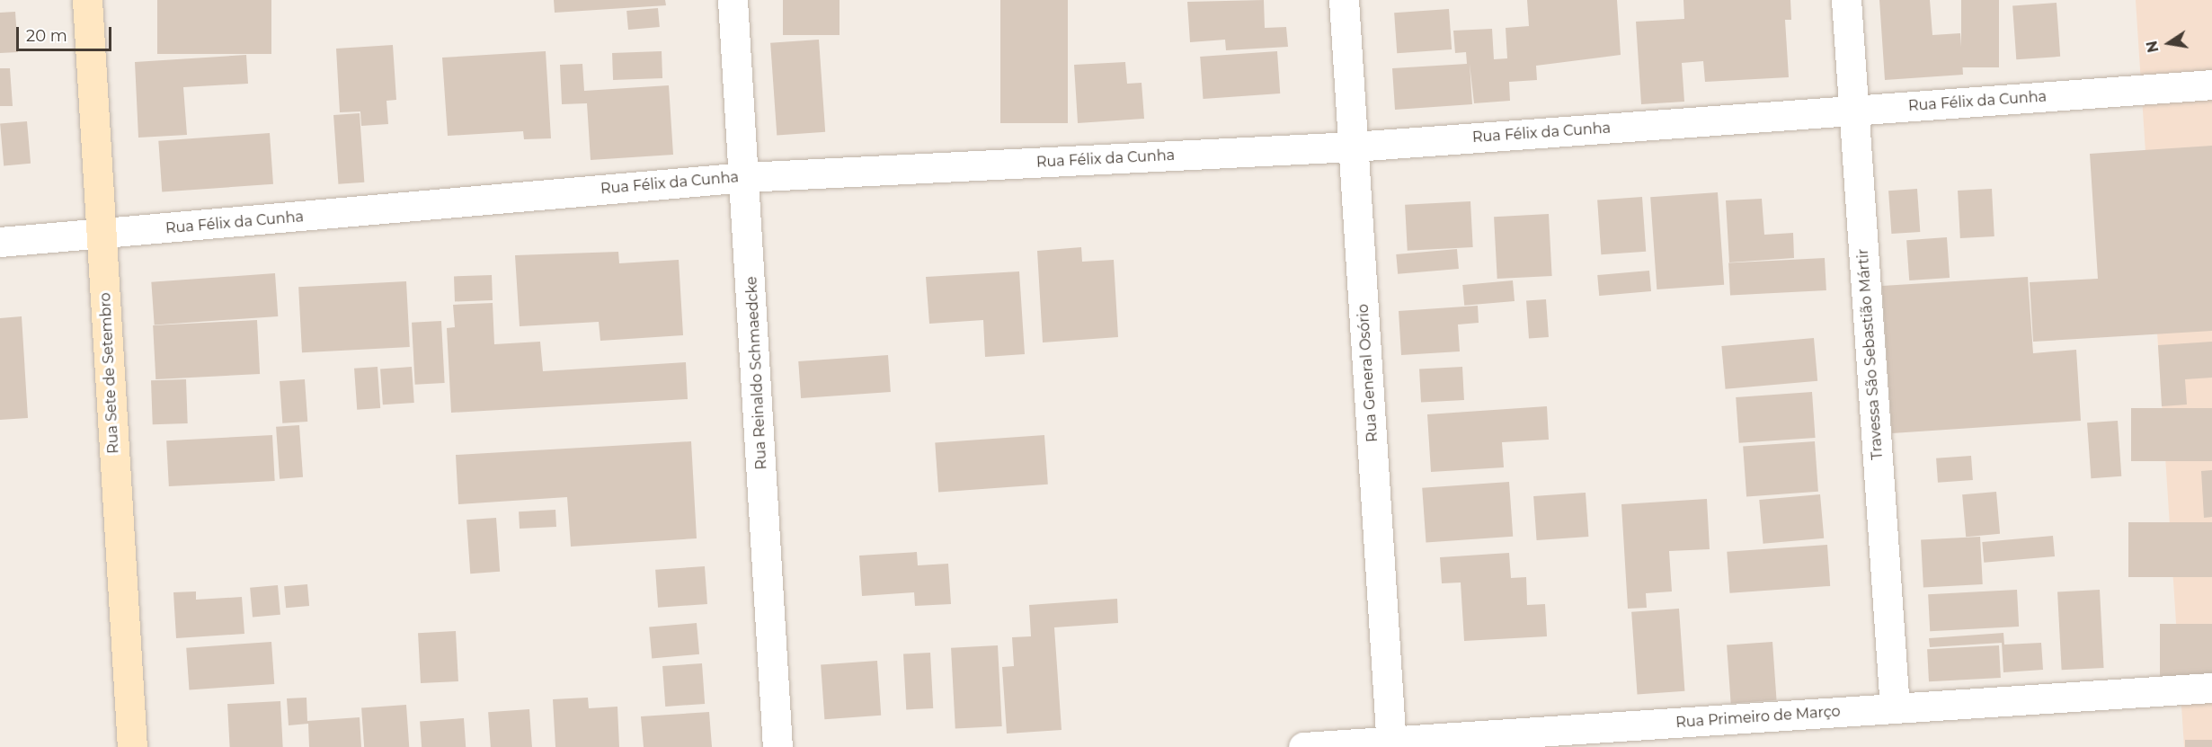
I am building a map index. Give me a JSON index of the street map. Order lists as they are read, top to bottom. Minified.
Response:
{"streets":{"main road":["Rua Sete de Setembro"],"street":["Rua Félix da Cunha","Travessa São Sebastião Mártir","Rua Reinaldo Schmaedcke","Rua General Osório","Rua Primeiro de Março"]},"crossings":[["Rua Félix da Cunha","Travessa São Sebastião Mártir"],["Rua Félix da Cunha","Rua Sete de Setembro"],["Rua Félix da Cunha","Rua Reinaldo Schmaedcke"],["Rua Félix da Cunha","Rua General Osório"],["Travessa São Sebastião Mártir","Rua Primeiro de Março"],["Rua General Osório","Rua Primeiro de Março"]],"scale_bar":"20 m","north":"left"}
